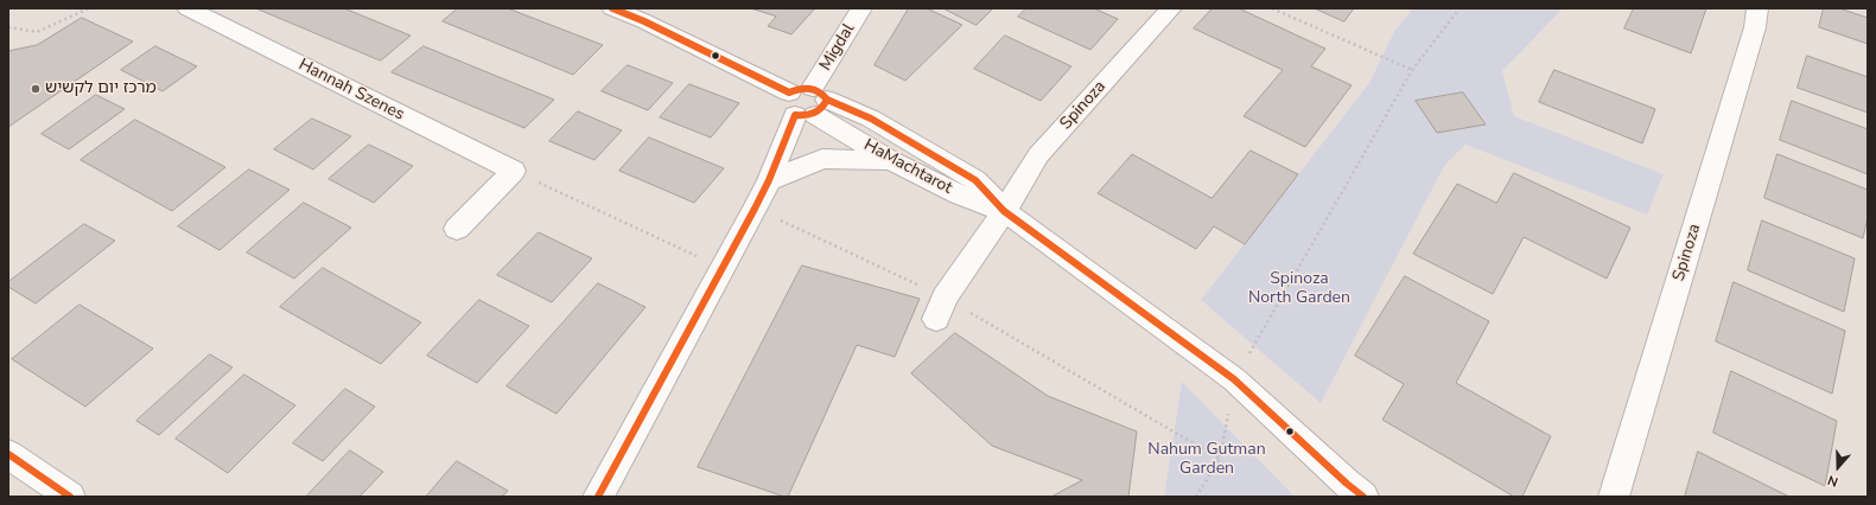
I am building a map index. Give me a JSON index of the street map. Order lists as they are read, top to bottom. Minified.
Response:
{"streets":{"street":["Migdal","Hannah Szenes","Spinoza","HaMachtarot"]},"crossings":[["Migdal","HaMachtarot"],["Spinoza","HaMachtarot"]],"parks":["Spinoza North Garden","Nahum Gutman Garden"],"places":["מרכז יום לקשיש"],"north":"bottom"}
